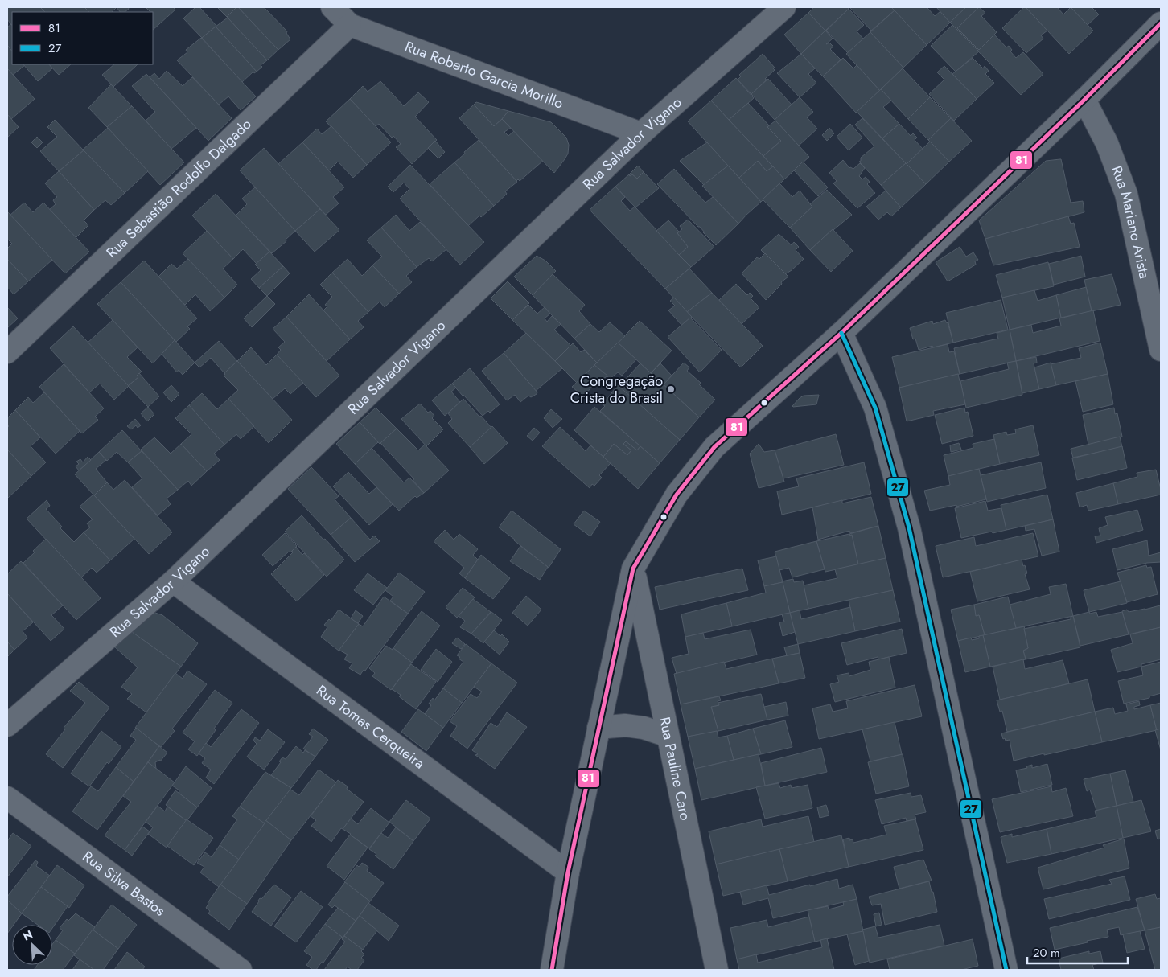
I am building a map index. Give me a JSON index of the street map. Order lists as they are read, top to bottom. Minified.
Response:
{"streets":{"street":["Rua Roberto Garcia Morillo","Rua Salvador Vigano","Rua Sebastião Rodolfo Dalgado","Rua Mariano Arista","Rua Tomas Cerqueira","Rua Pauline Caro","Rua Silva Bastos"]},"crossings":[["Rua Roberto Garcia Morillo","Rua Salvador Vigano"],["Rua Roberto Garcia Morillo","Rua Sebastião Rodolfo Dalgado"],["Rua Salvador Vigano","Rua Tomas Cerqueira"]],"places":["Congregação Crista do Brasil"],"lines":["transit line 81","transit line 27"],"legend":["81","27"],"scale_bar":"20 m","north":"top left"}
